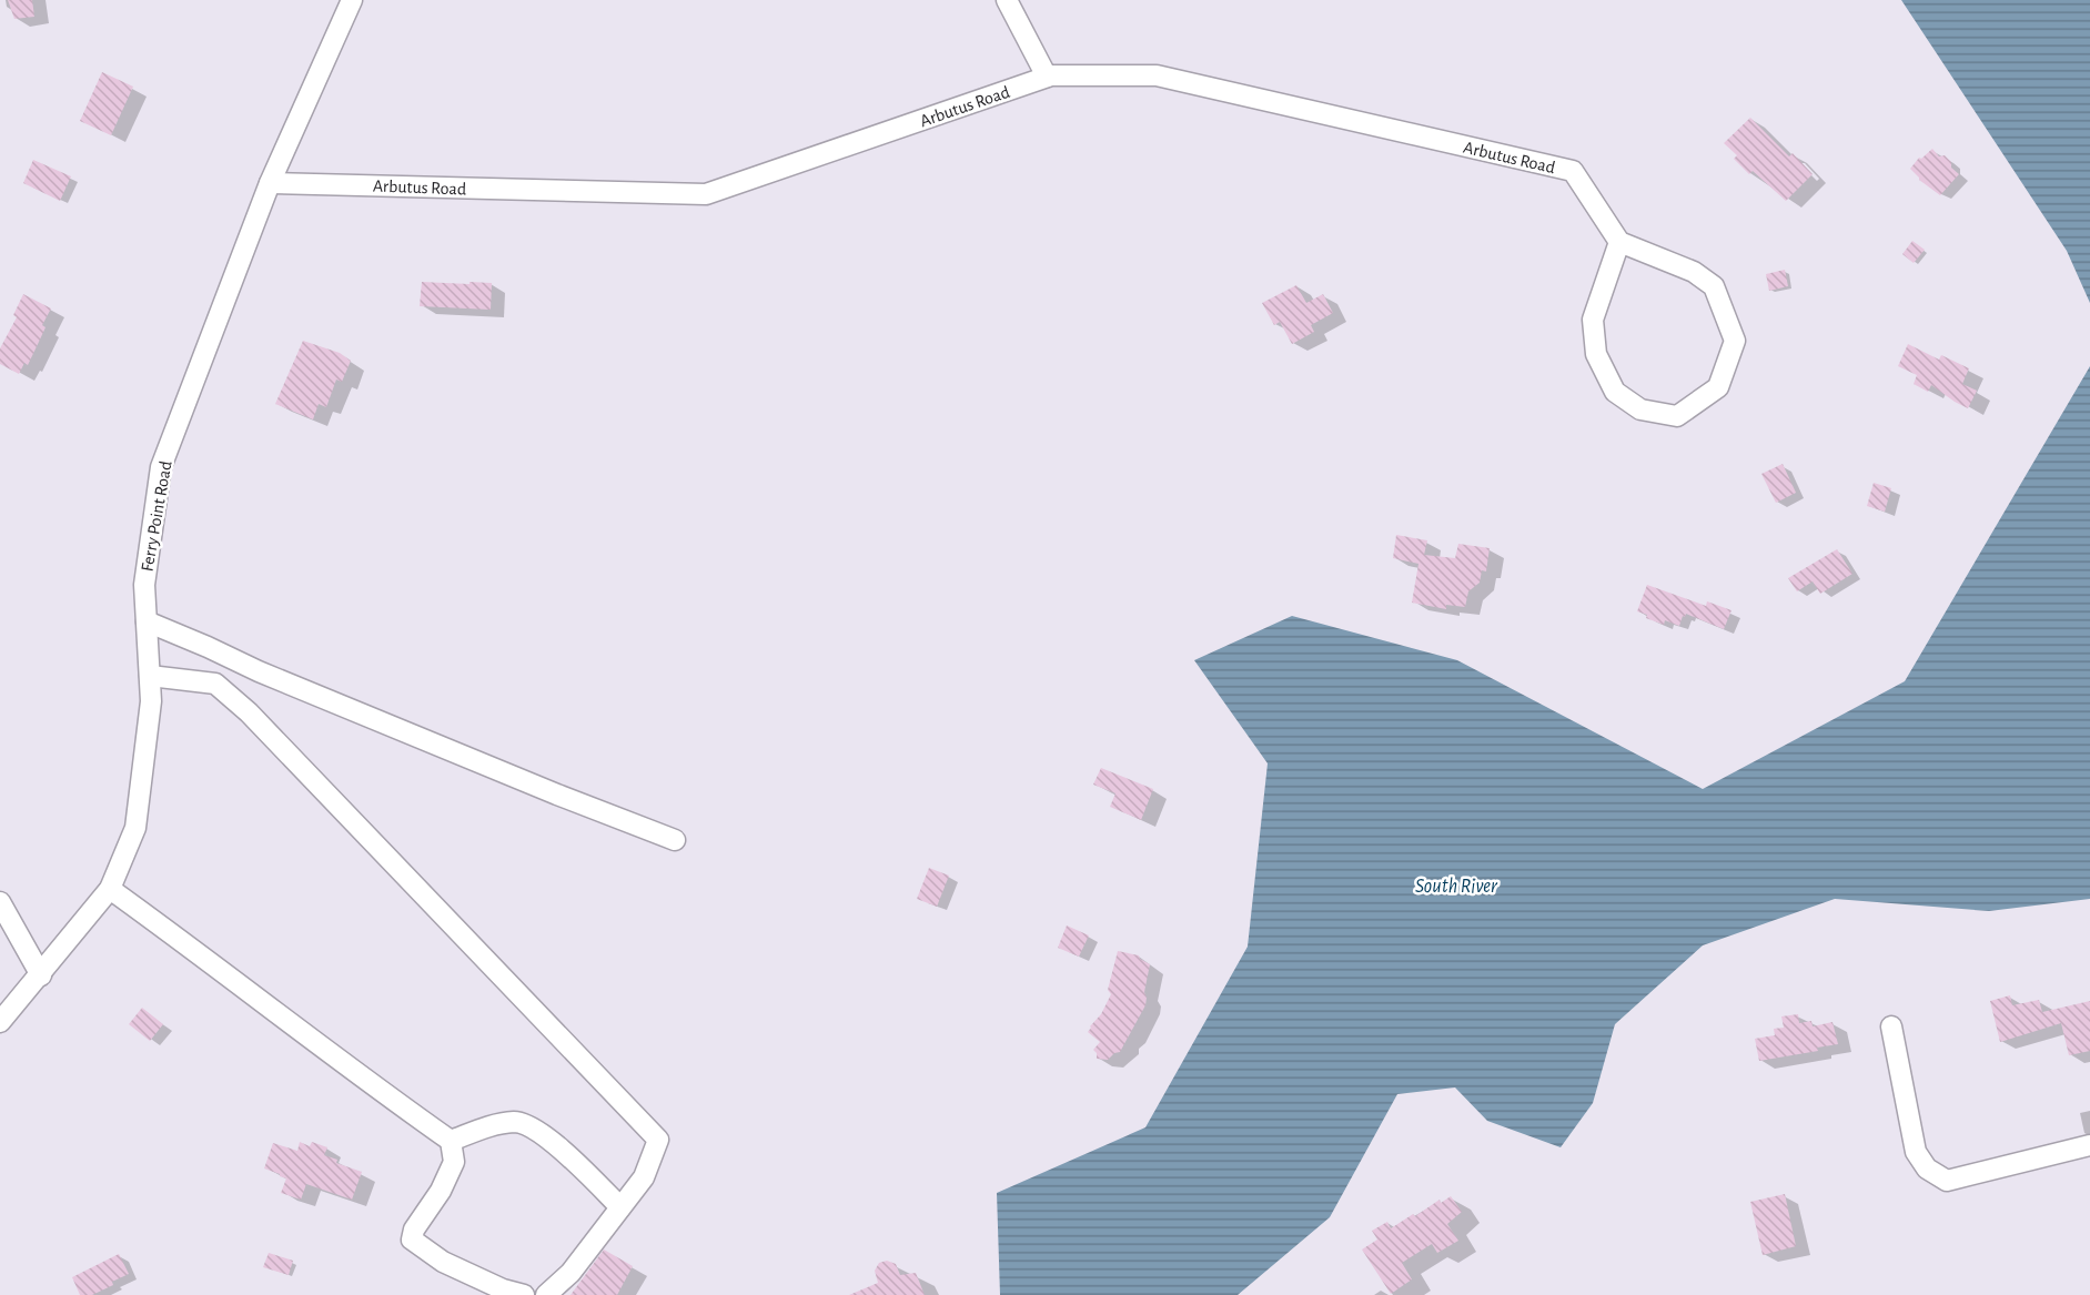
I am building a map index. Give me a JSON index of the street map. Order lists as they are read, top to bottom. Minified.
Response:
{"streets":{"street":["Arbutus Road","Ferry Point Road"]},"crossings":[["Arbutus Road","Ferry Point Road"]],"water":["South River"]}
